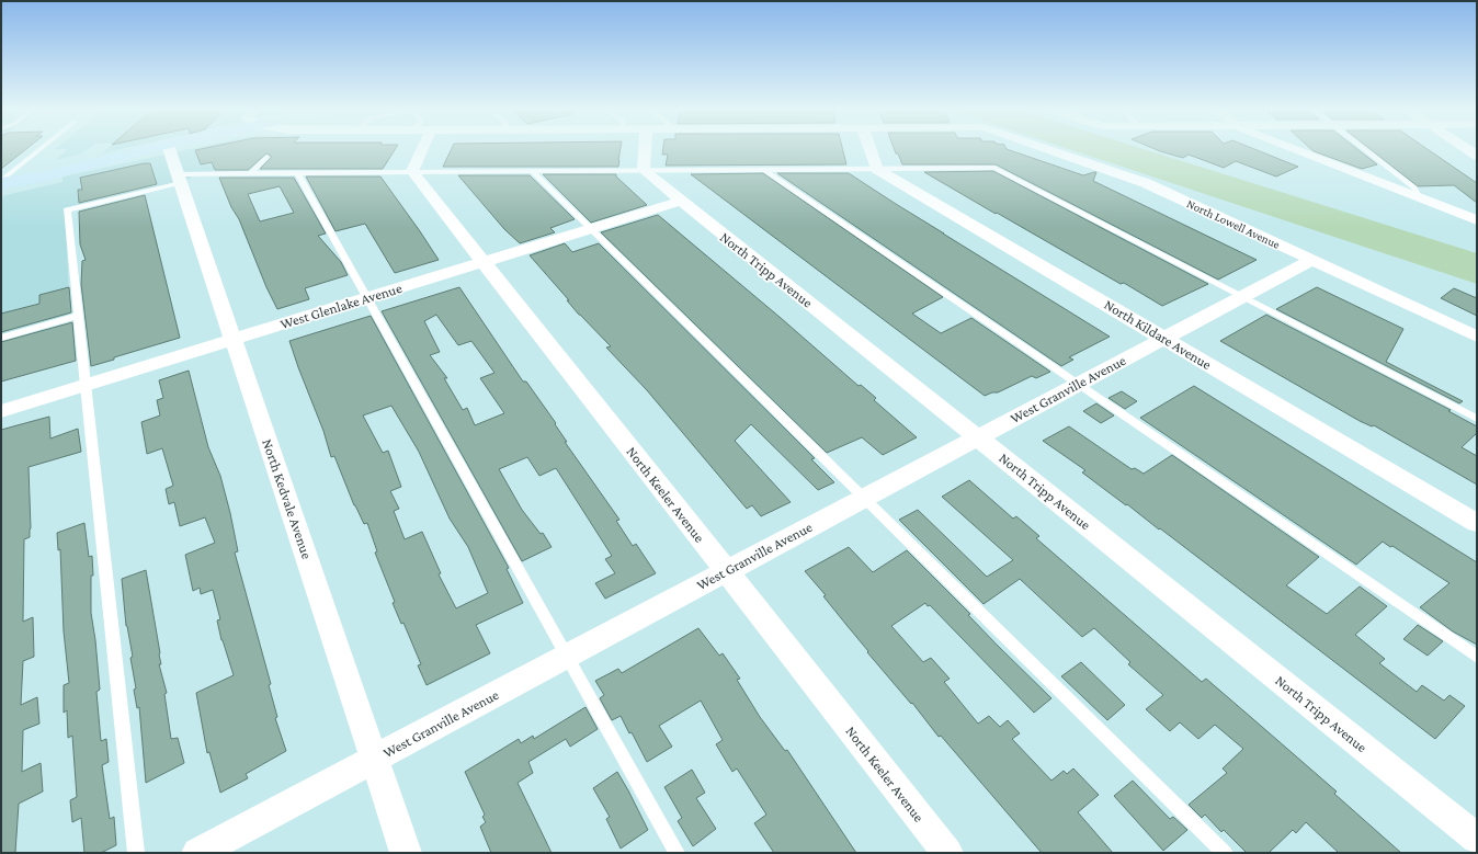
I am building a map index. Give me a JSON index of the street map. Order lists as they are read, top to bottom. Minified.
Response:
{"streets":{"street":["North Lowell Avenue","North Tripp Avenue","West Glenlake Avenue","North Kildare Avenue","West Granville Avenue","North Keeler Avenue","North Kedvale Avenue"]},"crossings":[["North Lowell Avenue","West Granville Avenue"],["North Tripp Avenue","West Glenlake Avenue"],["North Tripp Avenue","West Granville Avenue"],["West Glenlake Avenue","North Keeler Avenue"],["West Glenlake Avenue","North Kedvale Avenue"],["North Kildare Avenue","West Granville Avenue"],["West Granville Avenue","North Keeler Avenue"],["West Granville Avenue","North Kedvale Avenue"]]}
